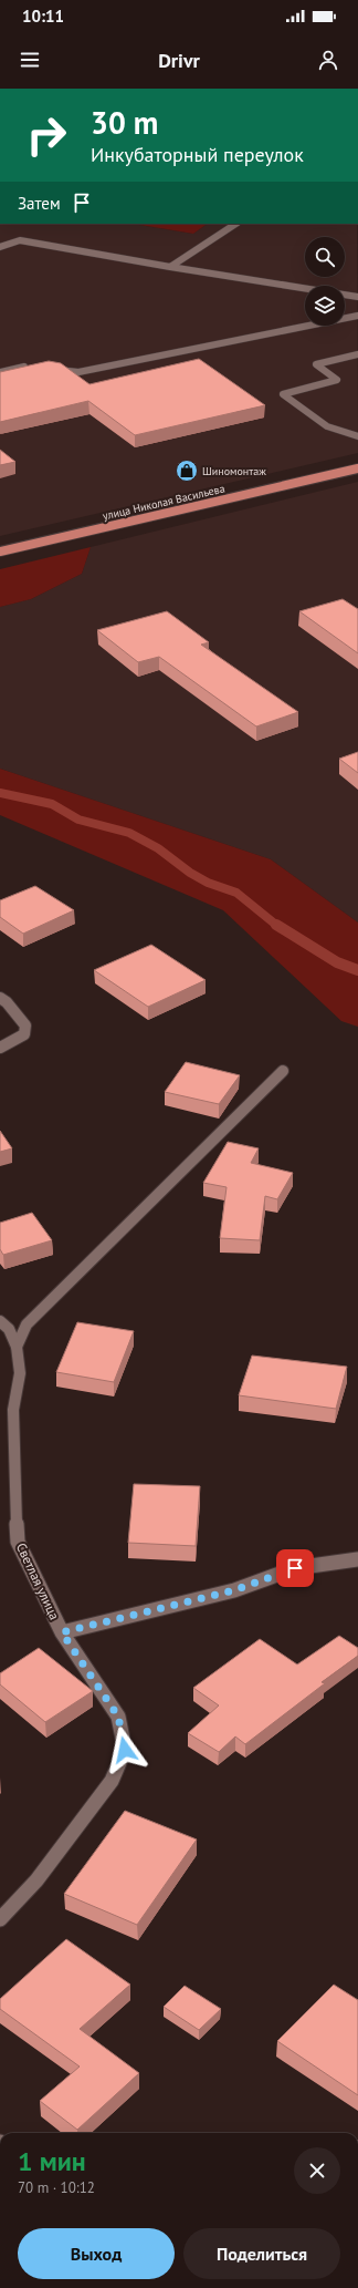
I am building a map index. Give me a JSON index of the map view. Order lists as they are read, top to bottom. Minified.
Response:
{"streets":{"main road":["улица Николая Васильева"],"street":["Светлая улица"]},"places":{"shop":["Шиномонтаж"]},"page":{"status":"10:11","header":"Drivr","turn":["30 m","Инкубаторный переулок"],"then":"Затем","heading":["1 мин","70 m · 10:12"],"buttons":["Выход","Поделиться"]}}
